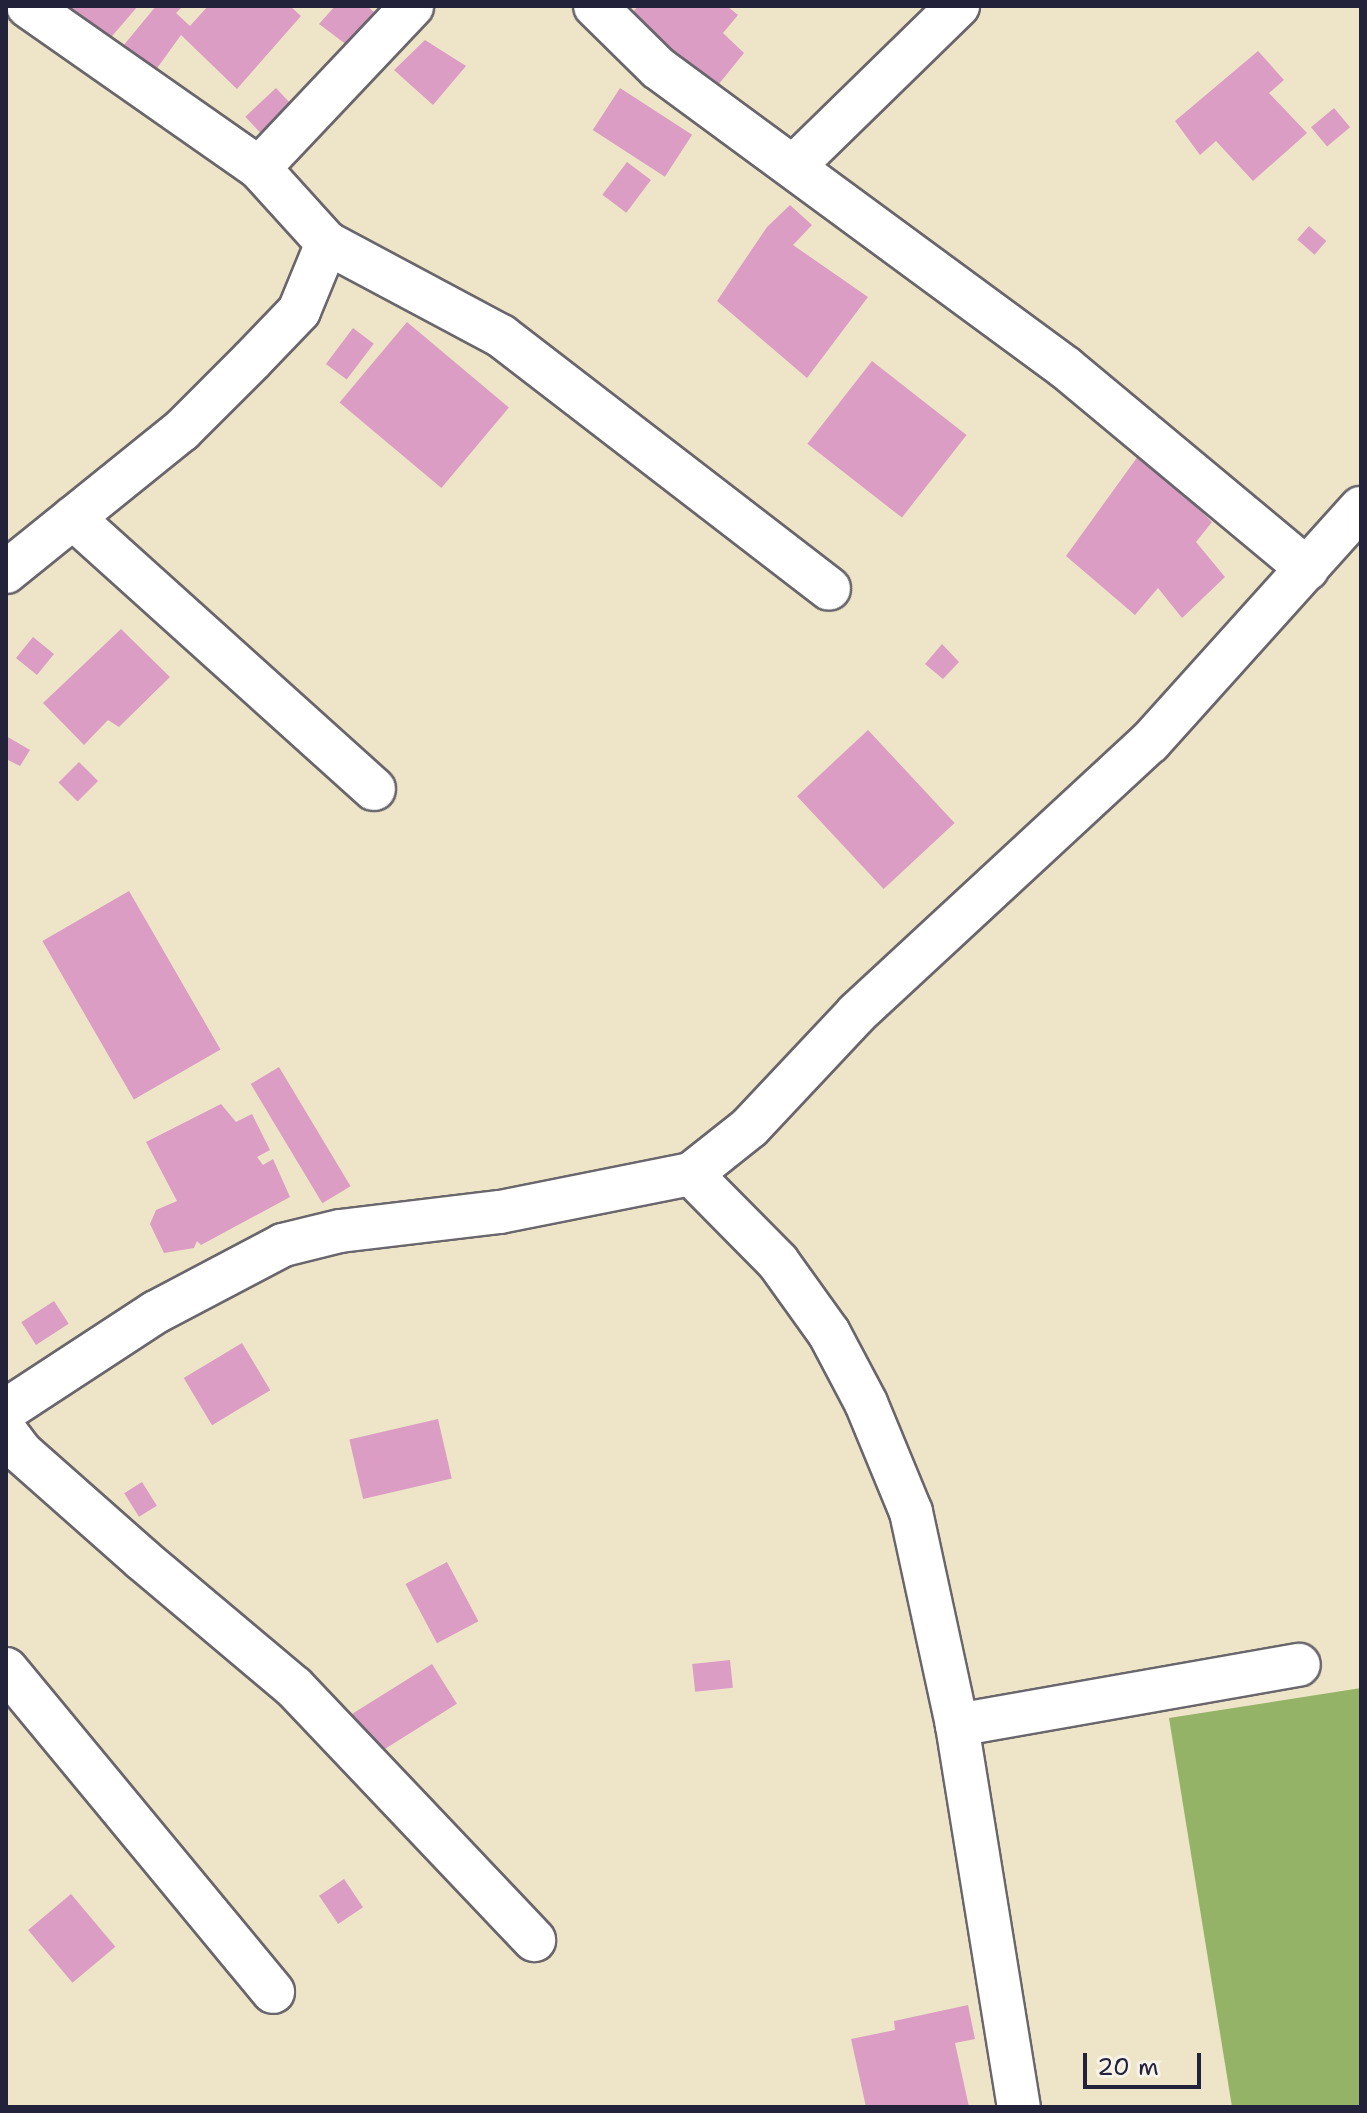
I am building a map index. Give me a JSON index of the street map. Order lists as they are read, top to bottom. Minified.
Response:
{"scale_bar":"20 m"}
